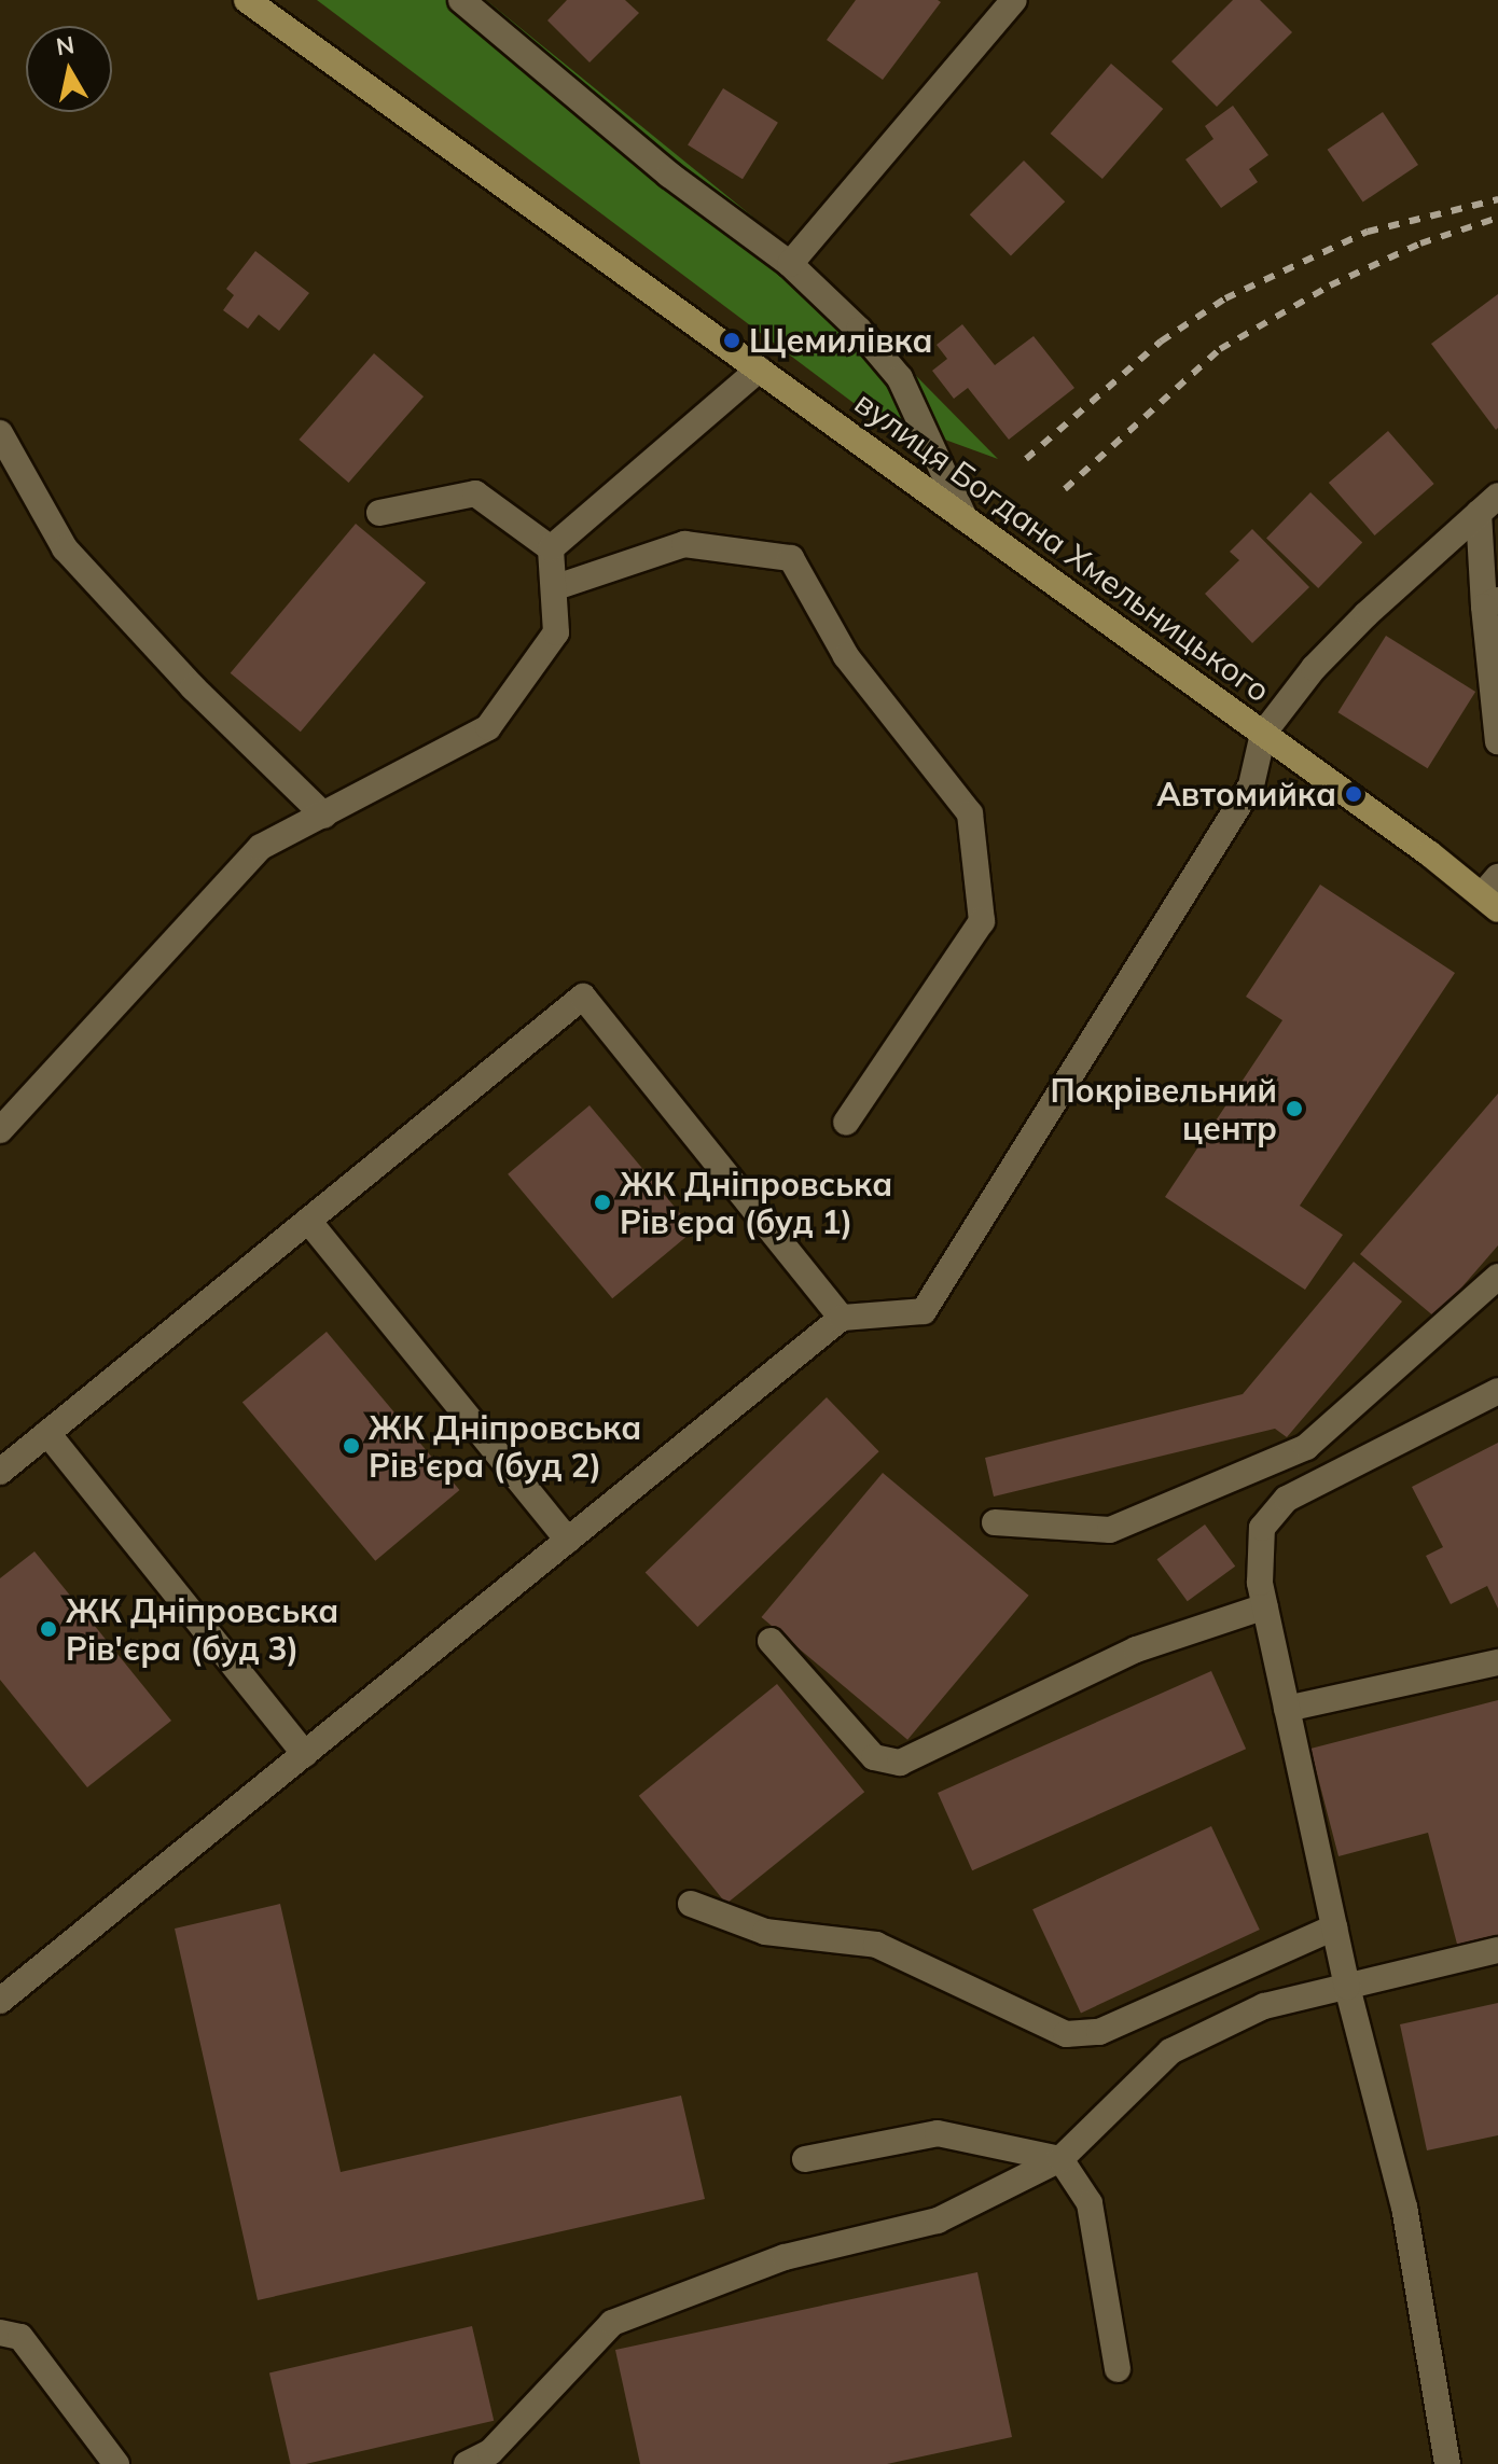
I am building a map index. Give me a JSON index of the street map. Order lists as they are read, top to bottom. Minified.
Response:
{"streets":{"main road":["вулиця Богдана Хмельницького"]},"places":["Щемилівка","Автомийка","Покрівельний центр","ЖК Дніпровська Рів'єра (буд 1)","ЖК Дніпровська Рів'єра (буд 2)","ЖК Дніпровська Рів'єра (буд 3)"],"north":"top"}
